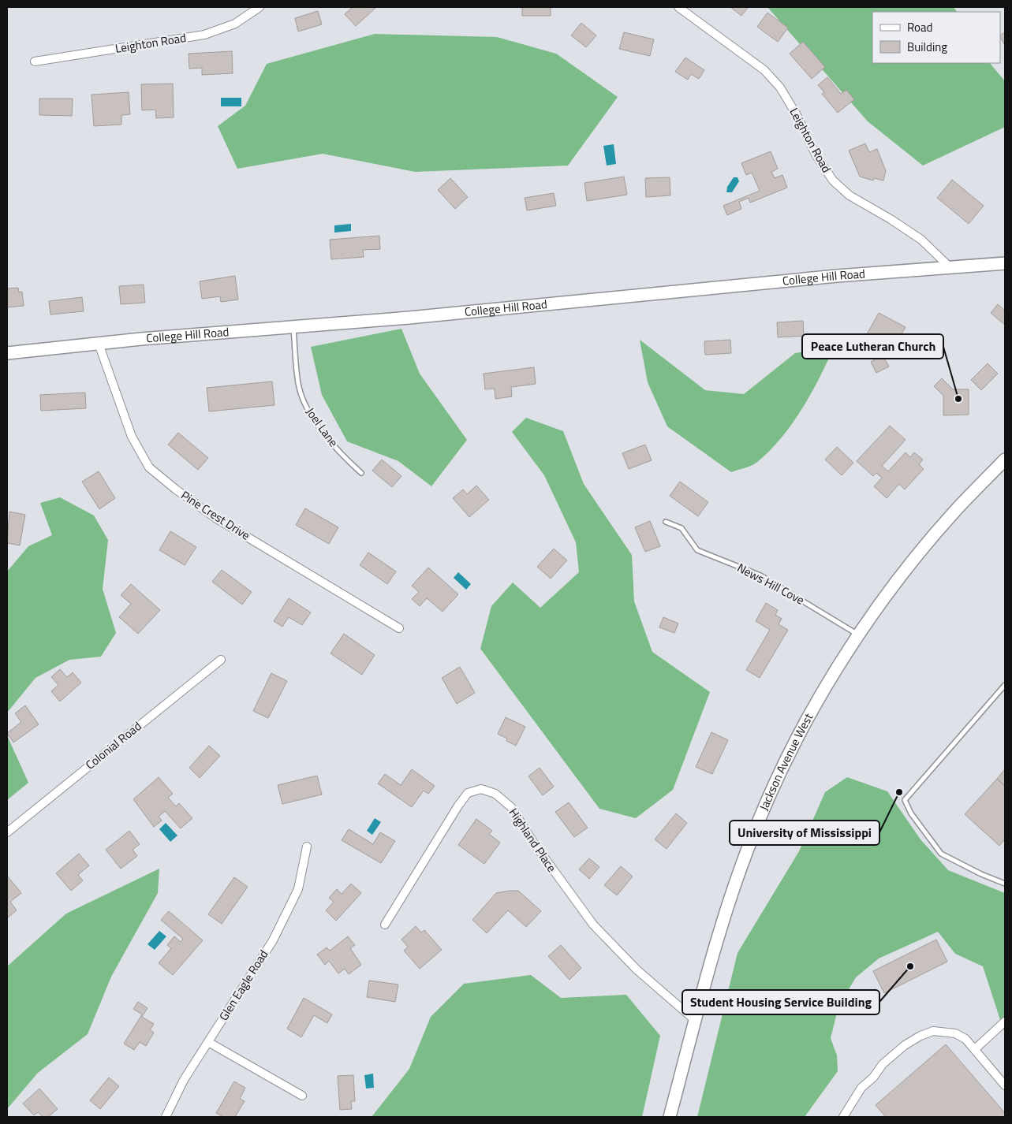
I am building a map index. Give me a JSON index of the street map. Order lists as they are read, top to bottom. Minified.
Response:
{"streets":{"street":["Leighton Road","College Hill Road","Pine Crest Drive","Colonial Road","Jackson Avenue West","Highland Place","Glen Eagle Road"],"lane":["Joel Lane","News Hill Cove"]},"crossings":[["Leighton Road","College Hill Road"],["College Hill Road","Joel Lane"],["College Hill Road","Pine Crest Drive"],["News Hill Cove","Jackson Avenue West"],["Jackson Avenue West","Highland Place"]],"places":["Peace Lutheran Church","University of Mississippi","Student Housing Service Building"],"legend":["Road","Building"]}
